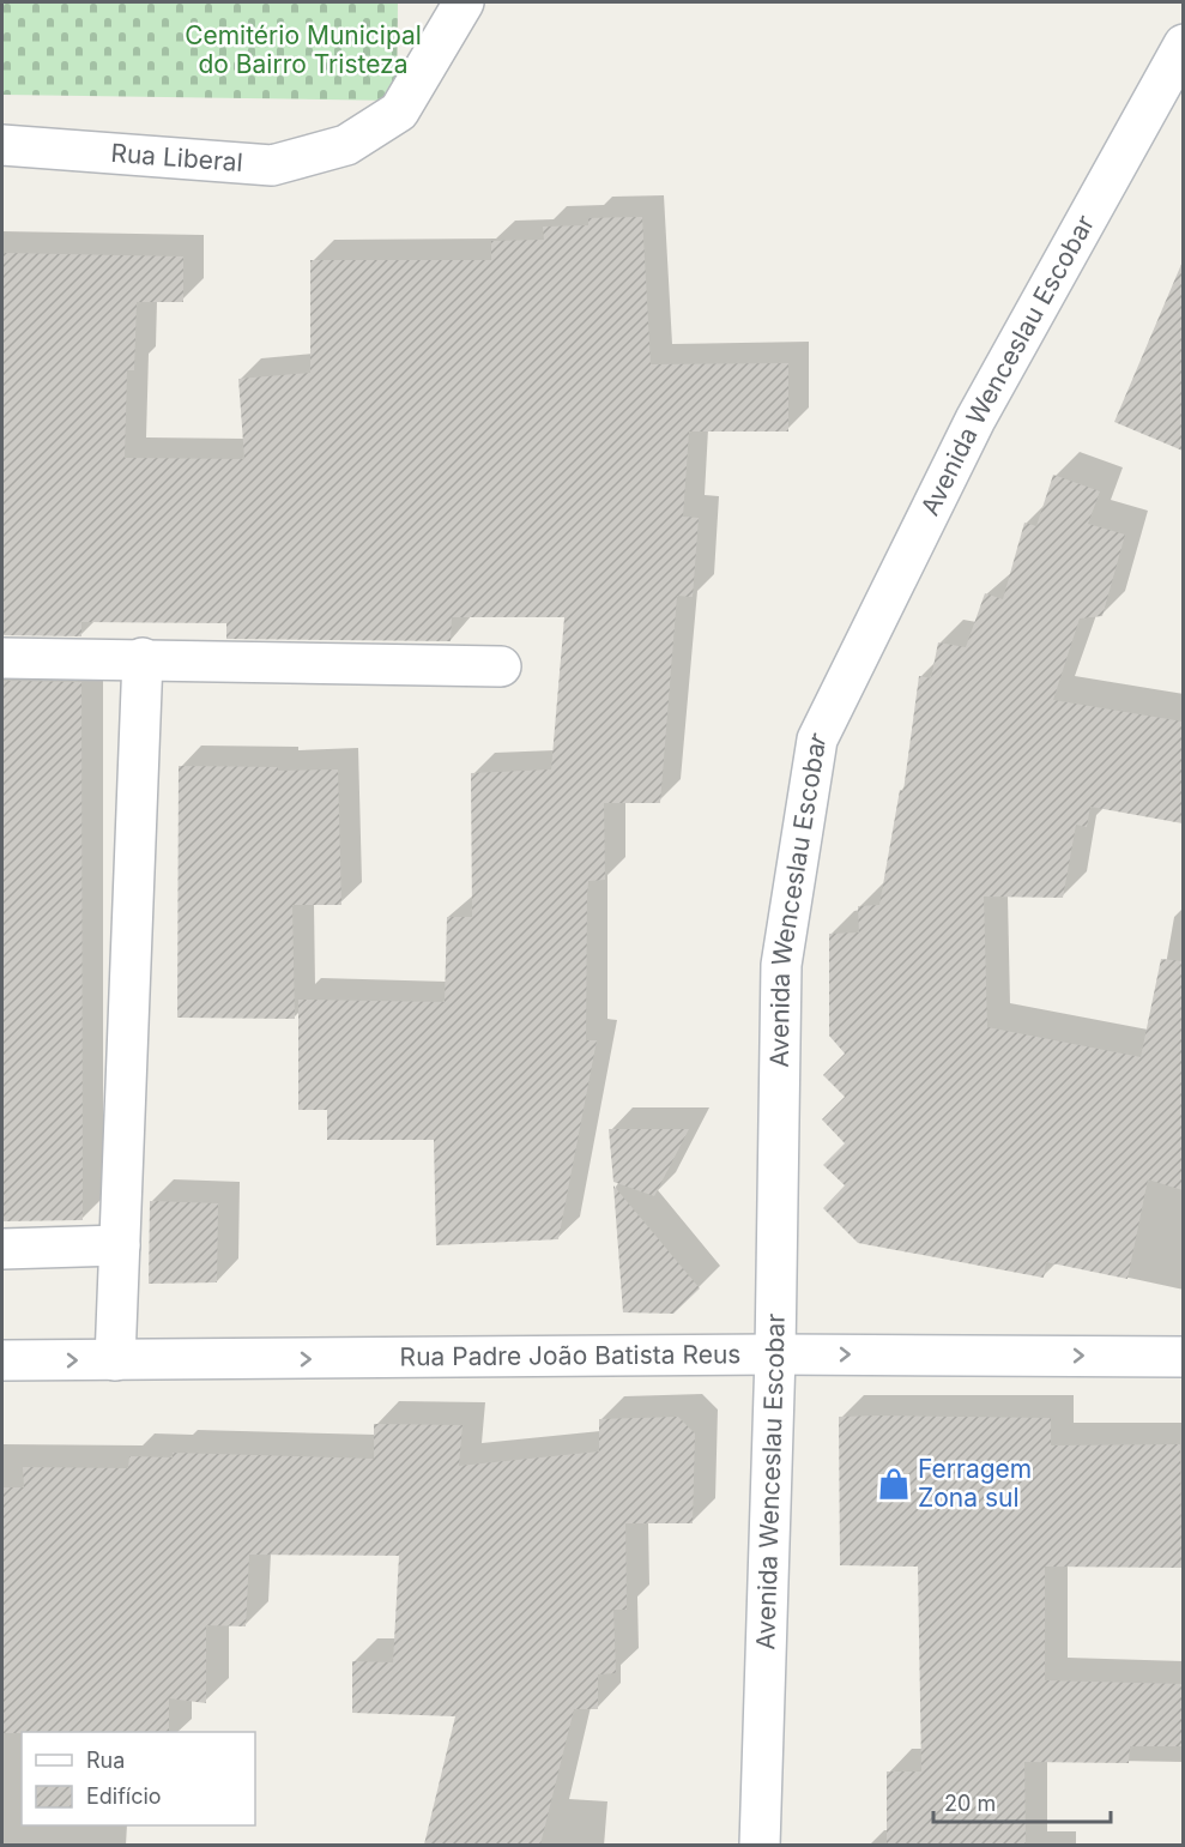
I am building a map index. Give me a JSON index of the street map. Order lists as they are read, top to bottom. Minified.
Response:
{"streets":{"street":["Rua Liberal","Avenida Wenceslau Escobar","Rua Padre João Batista Reus"]},"crossings":[["Avenida Wenceslau Escobar","Rua Padre João Batista Reus"]],"one_way":["Rua Padre João Batista Reus"],"parks":["Cemitério Municipal do Bairro Tristeza"],"places":{"shop":["Ferragem Zona sul"]},"legend":["Rua","Edifício"],"scale_bar":"20 m"}
